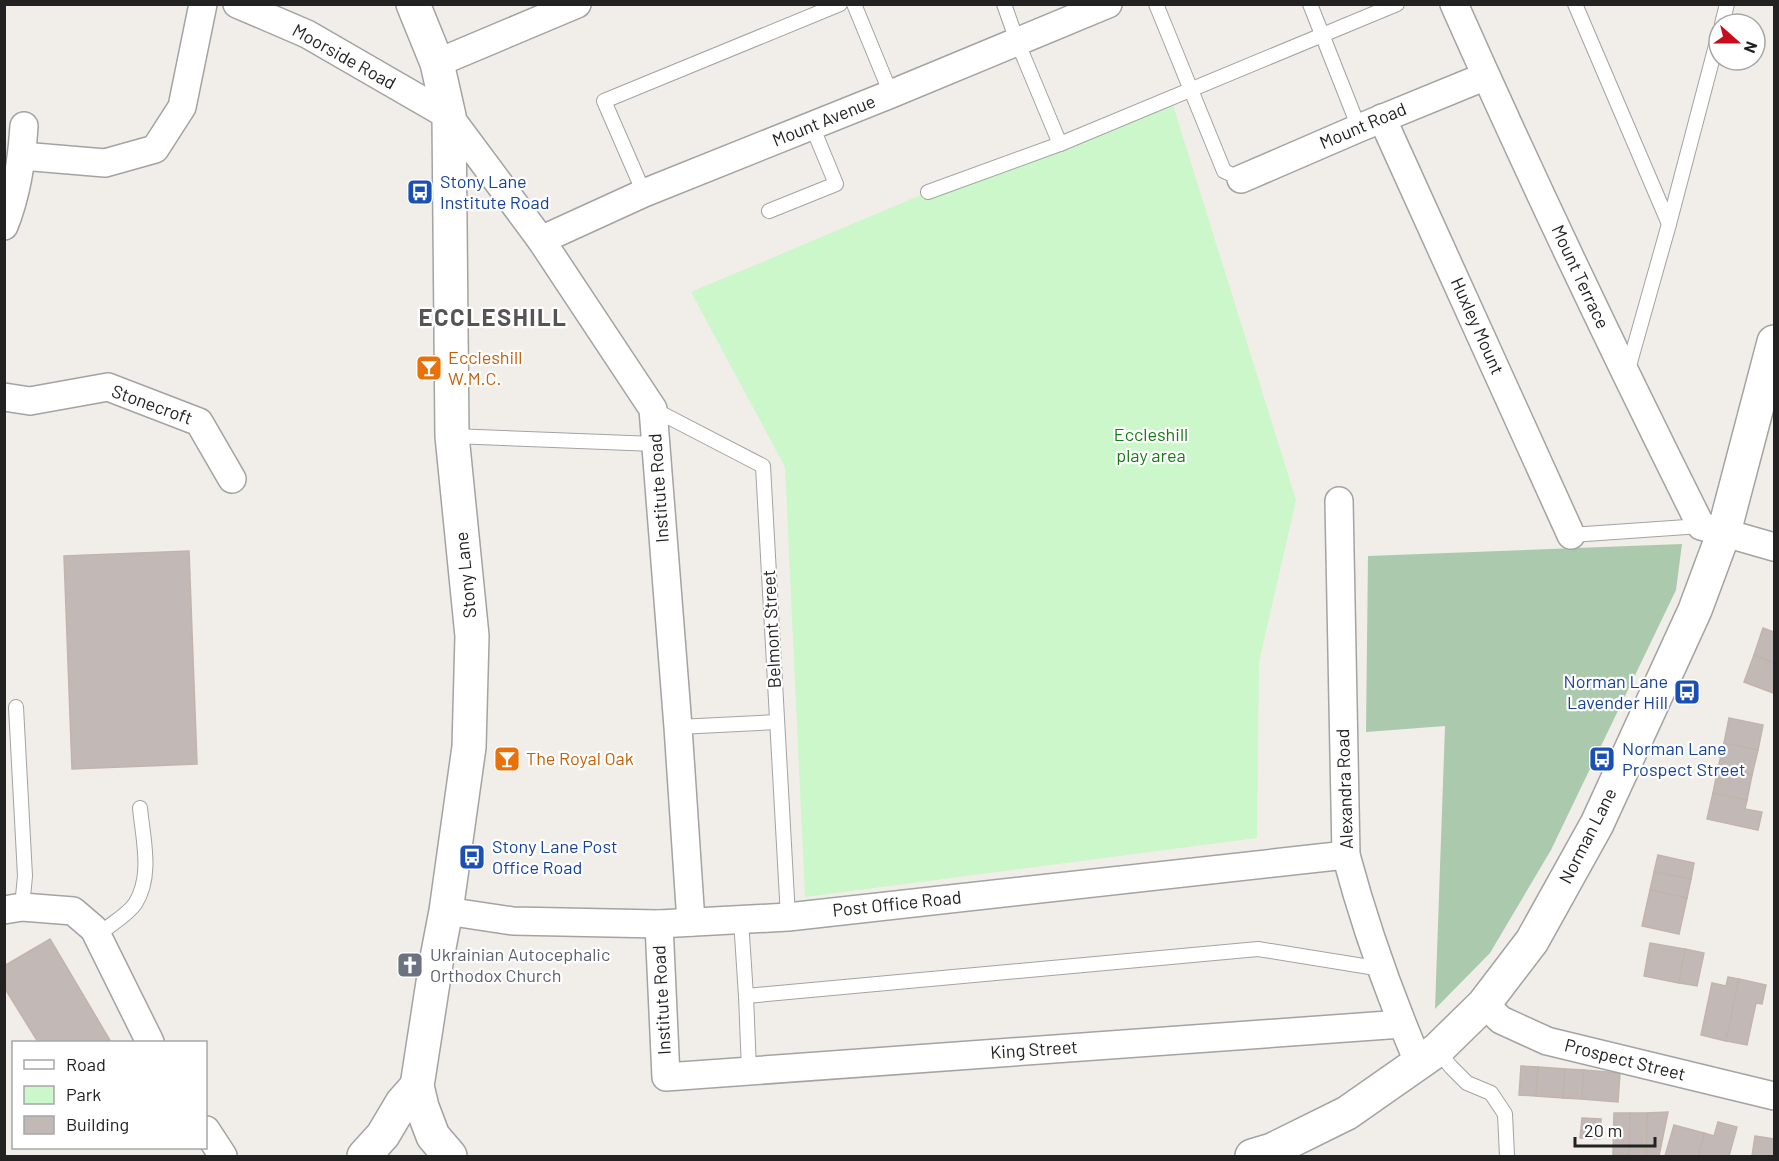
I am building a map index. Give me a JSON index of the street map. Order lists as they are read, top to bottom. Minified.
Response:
{"streets":{"street":["Moorside Road","Mount Avenue","Mount Road","Mount Terrace","Huxley Mount","Stonecroft","Institute Road","Stony Lane","Alexandra Road","Norman Lane","Post Office Road","King Street","Prospect Street"],"lane":["Belmont Street"]},"crossings":[["Moorside Road","Institute Road"],["Moorside Road","Stony Lane"],["Mount Avenue","Institute Road"],["Mount Road","Mount Terrace"],["Mount Road","Huxley Mount"],["Mount Terrace","Norman Lane"],["Institute Road","Stony Lane"],["Institute Road","Belmont Street"],["Institute Road","Post Office Road"],["Institute Road","King Street"],["Stony Lane","Post Office Road"],["Belmont Street","Post Office Road"],["Alexandra Road","Norman Lane"],["Alexandra Road","Post Office Road"],["Alexandra Road","King Street"],["Norman Lane","Prospect Street"]],"districts":["ECCLESHILL"],"parks":["Eccleshill play area"],"places":{"bus stop":["Stony Lane Institute Road","Norman Lane Lavender Hill","Norman Lane Prospect Street","Stony Lane Post Office Road"],"bar":["Eccleshill W.M.C.","The Royal Oak"],"church":["Ukrainian Autocephalic Orthodox Church"]},"legend":["Road","Park","Building"],"scale_bar":"20 m","north":"right"}
